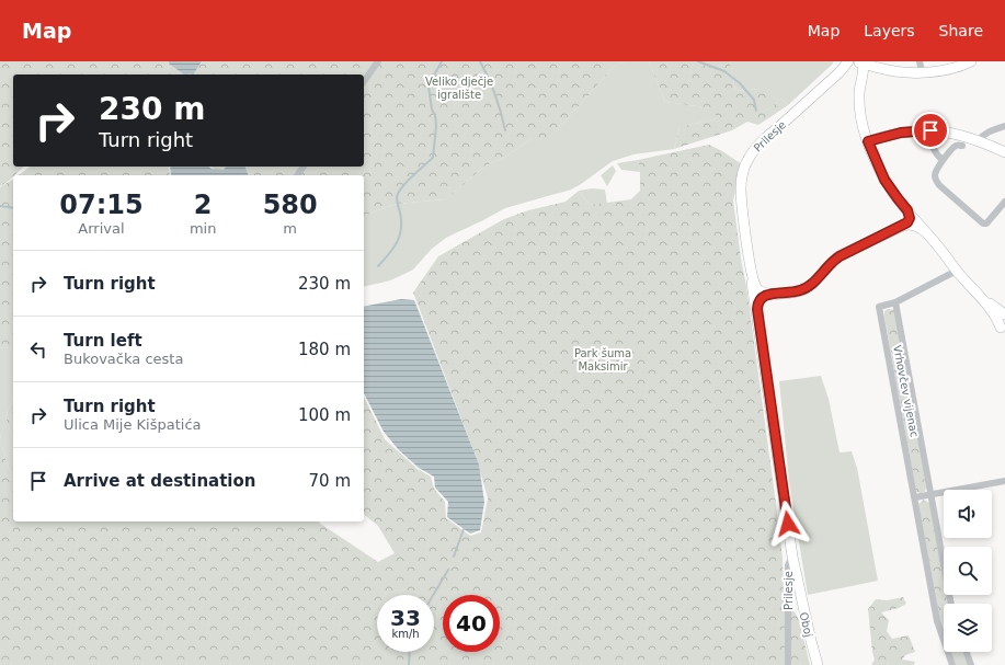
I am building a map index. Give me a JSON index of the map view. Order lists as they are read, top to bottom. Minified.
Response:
{"streets":{"main road":["Prilesje","Oboj"],"street":["Vrhovčev vijenac"]},"crossings":[["Prilesje","Oboj"]],"parks":["Veliko dječje igralište","Park šuma Maksimir"],"page":{"header":"Map","nav":["Map","Layers","Share"],"turn":["230 m","Turn right"],"eta":["07:15","Arrival","2","min","580","m"],"list":[{"name":"Turn right","value":"230 m"},{"name":"Turn left","note":"Bukovačka cesta","value":"180 m"},{"name":"Turn right","note":"Ulica Mije Kišpatića","value":"100 m"},{"name":"Arrive at destination","value":"70 m"}],"speed":"33 km/h","limit":"40"}}
